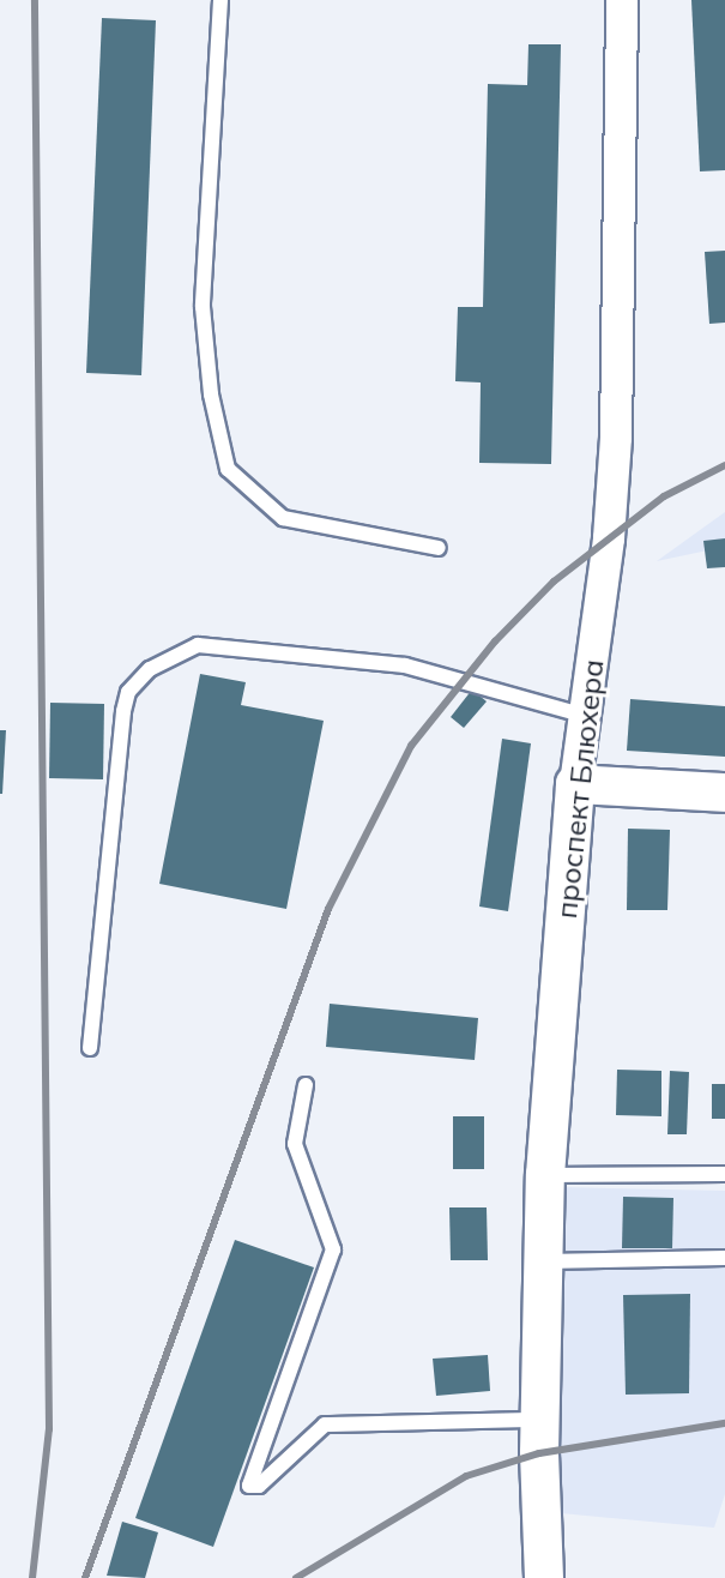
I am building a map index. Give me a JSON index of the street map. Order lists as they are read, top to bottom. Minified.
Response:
{"streets":{"street":["проспект Блюхера"]}}
